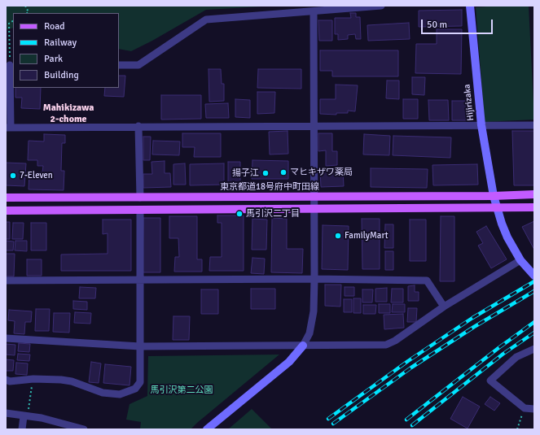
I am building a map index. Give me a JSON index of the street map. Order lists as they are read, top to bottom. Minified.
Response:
{"streets":{"main road":["東京都道18号府中町田線"],"street":["Hijirizaka"]},"crossings":[["Hijirizaka","東京都道18号府中町田線"]],"districts":["Mahikizawa 2-chome"],"parks":["馬引沢第二公園"],"places":["マヒキザワ薬局","揚子江","7-Eleven","馬引沢二丁目","FamilyMart"],"legend":["Road","Railway","Park","Building"],"scale_bar":"50 m"}
